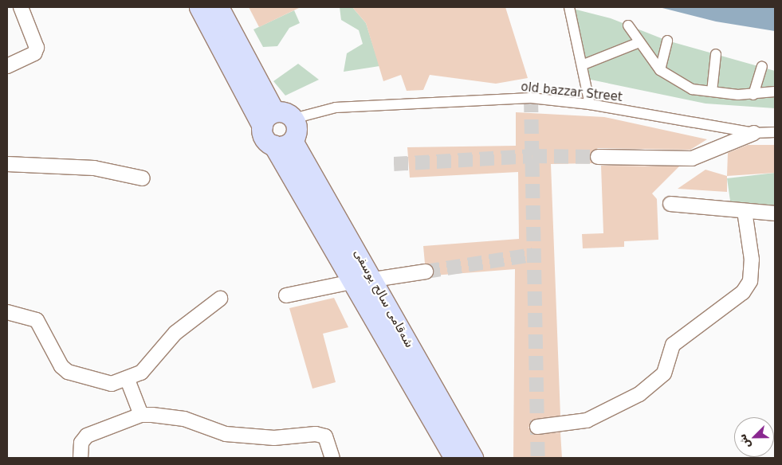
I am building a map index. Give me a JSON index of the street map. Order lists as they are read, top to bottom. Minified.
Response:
{"streets":{"main road":["شەقامی سالح یوسفی"],"street":["old bazzar Street"]},"crossings":[["old bazzar Street","شەقامی سالح یوسفی"]],"north":"bottom left"}
